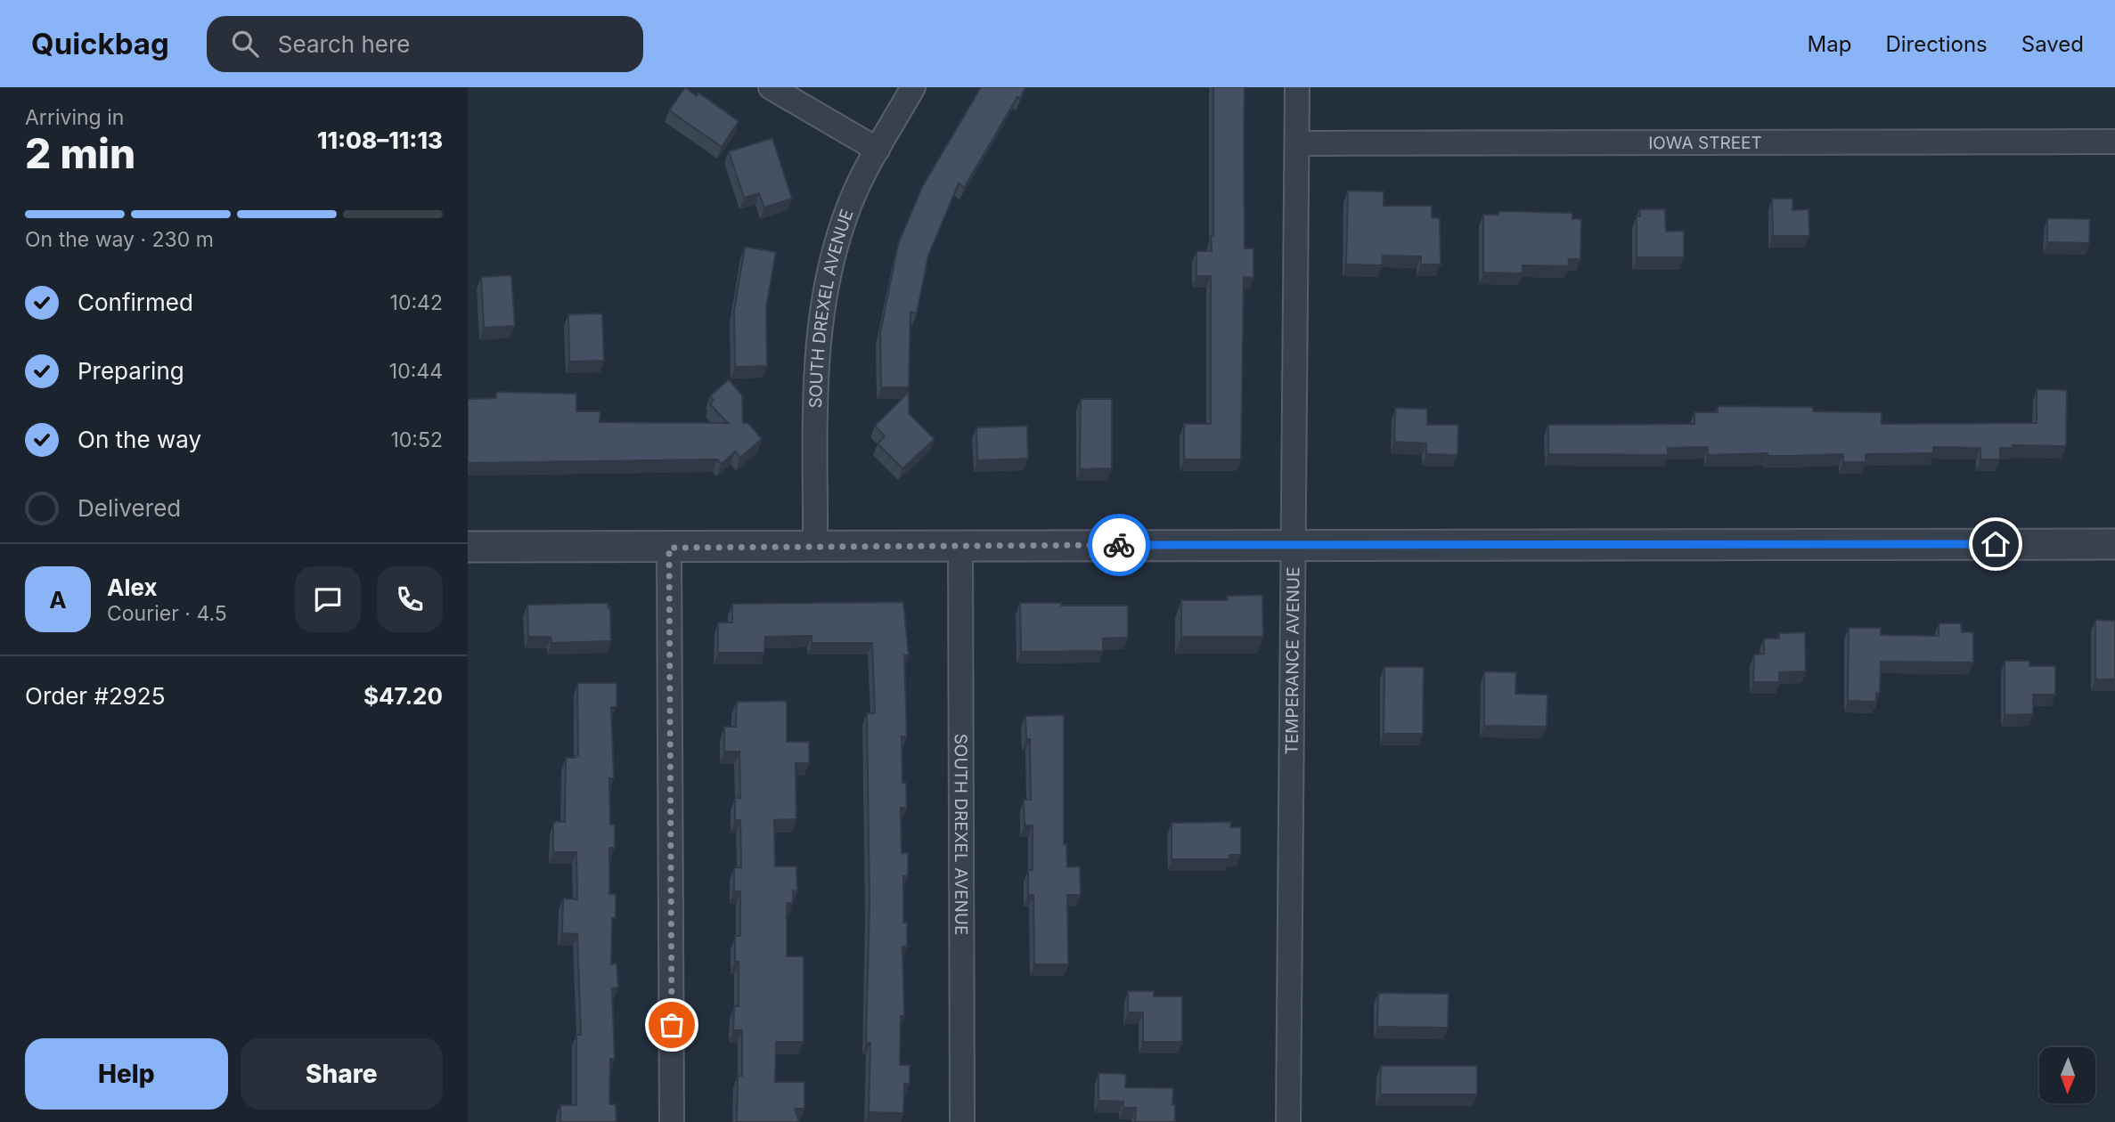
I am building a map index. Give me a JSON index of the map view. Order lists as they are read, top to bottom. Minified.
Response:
{"streets":{"street":["IOWA STREET","SOUTH DREXEL AVENUE","TEMPERANCE AVENUE"]},"crossings":[["IOWA STREET","TEMPERANCE AVENUE"]],"north":"bottom","page":{"header":"Quickbag","search":"Search here","nav":["Map","Directions","Saved"],"heading":["2 min","Arriving in","11:08–11:13"],"panel":["Alex","Courier · 4.5","Order #2925","$47.20"],"bar":"On the way · 230 m","list":[["Confirmed","10:42"],["Preparing","10:44"],["On the way","10:52"],"Delivered"],"round":"A","buttons":["Help","Share"]}}
